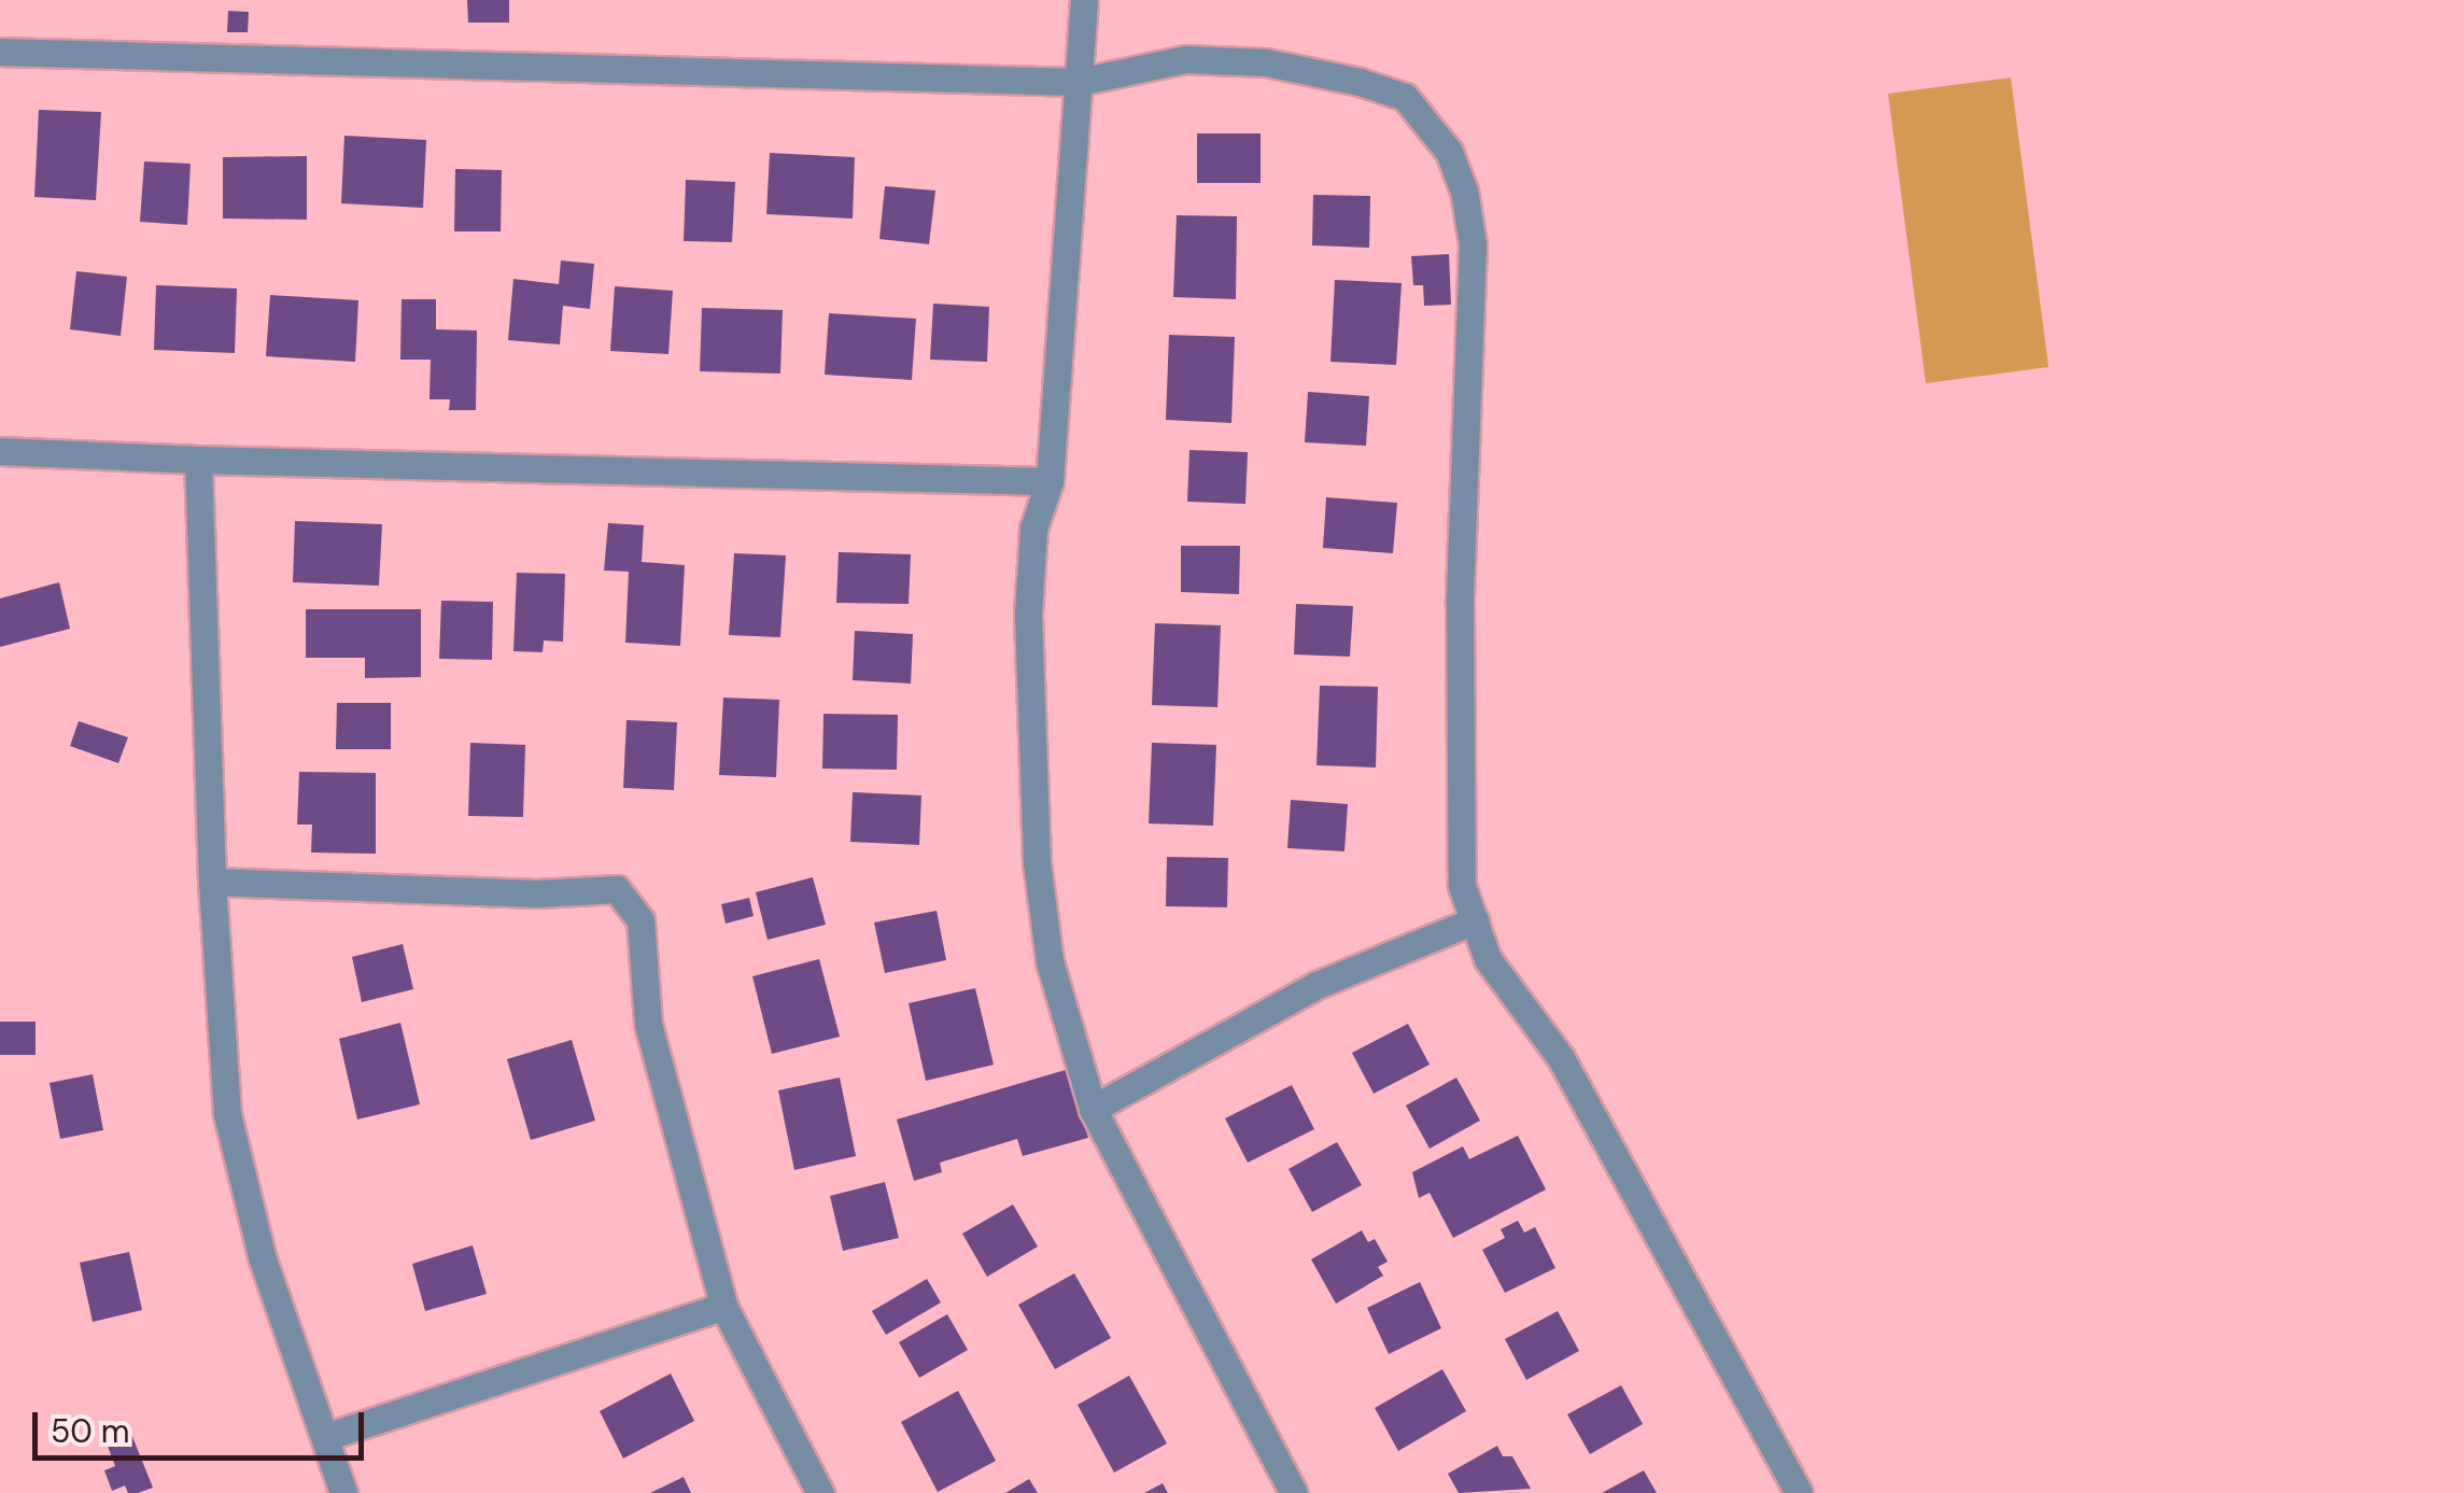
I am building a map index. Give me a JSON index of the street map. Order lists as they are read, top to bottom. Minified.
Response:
{"scale_bar":"50 m"}
